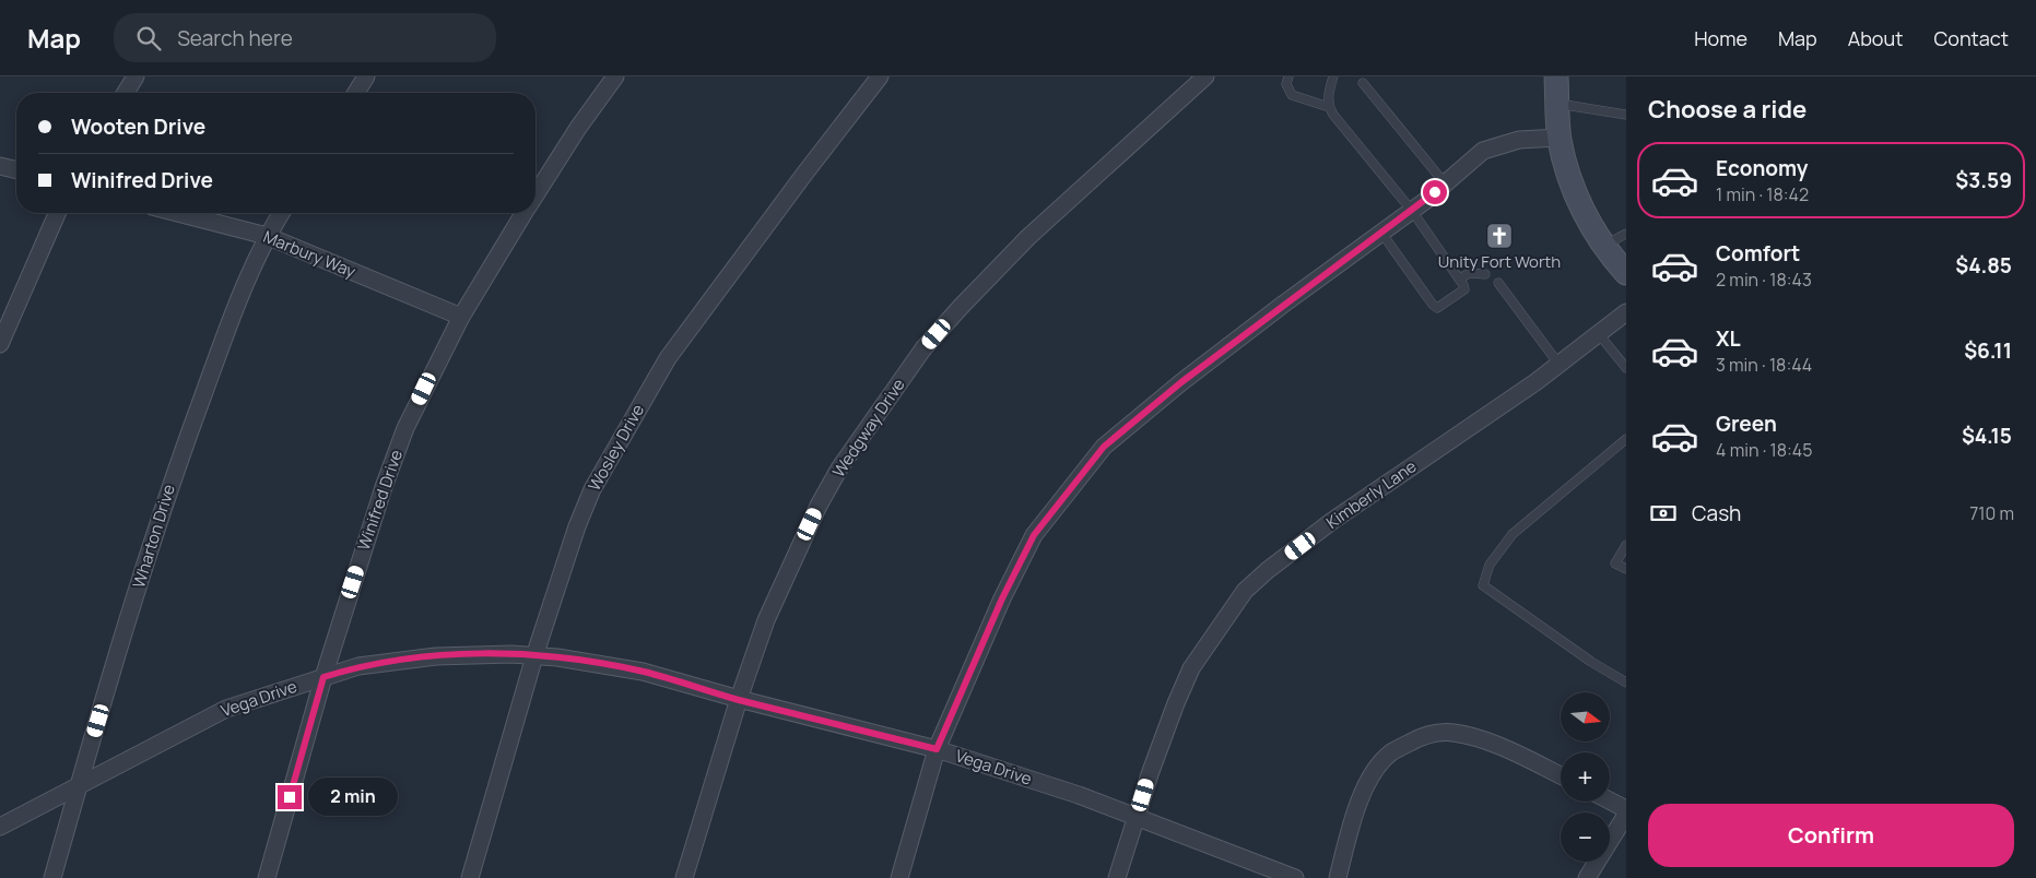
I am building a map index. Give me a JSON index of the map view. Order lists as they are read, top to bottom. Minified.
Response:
{"streets":{"street":["Marbury Way","Wedgway Drive","Wosley Drive","Kimberly Lane","Winifred Drive","Wharton Drive","Vega Drive"]},"crossings":[["Marbury Way","Winifred Drive"],["Marbury Way","Wharton Drive"],["Wedgway Drive","Vega Drive"],["Wosley Drive","Vega Drive"],["Kimberly Lane","Vega Drive"],["Winifred Drive","Vega Drive"],["Wharton Drive","Vega Drive"]],"places":{"church":["Unity Fort Worth"]},"north":"right","page":{"header":"Map","search":"Search here","nav":["Home","Map","About","Contact"],"heading":"Choose a ride","banner":["Wooten Drive","Winifred Drive"],"list":[{"name":"Economy","note":"1 min · 18:42","value":"$3.59"},{"name":"Comfort","note":"2 min · 18:43","value":"$4.85"},{"name":"XL","note":"3 min · 18:44","value":"$6.11"},{"name":"Green","note":"4 min · 18:45","value":"$4.15"}],"pay":["Cash","710 m"],"map_buttons":["+","−"],"bubble":"2 min","buttons":"Confirm"}}
